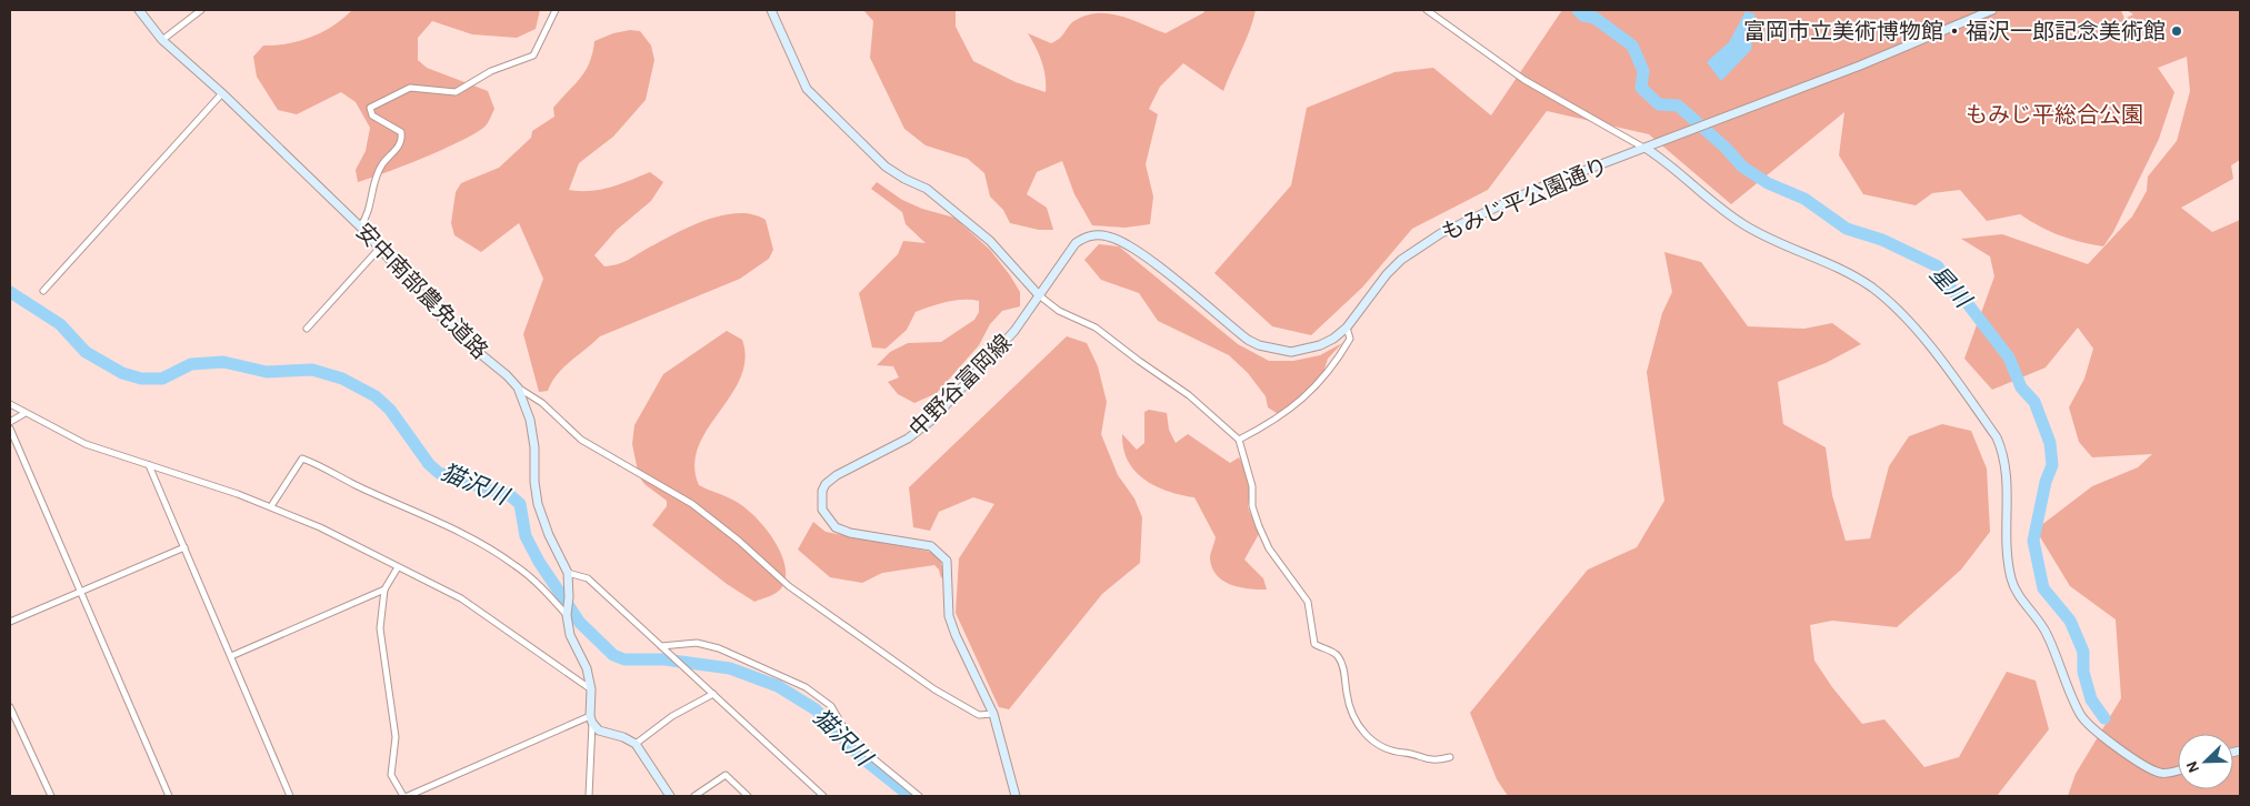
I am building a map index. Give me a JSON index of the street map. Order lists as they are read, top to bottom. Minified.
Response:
{"streets":{"street":["もみじ平公園通り","安中南部農免道路","中野谷富岡線"]},"crossings":[["もみじ平公園通り","中野谷富岡線"]],"water":["星川","猫沢川"],"parks":["もみじ平総合公園"],"places":["富岡市立美術博物館・福沢一郎記念美術館"],"north":"bottom left"}
